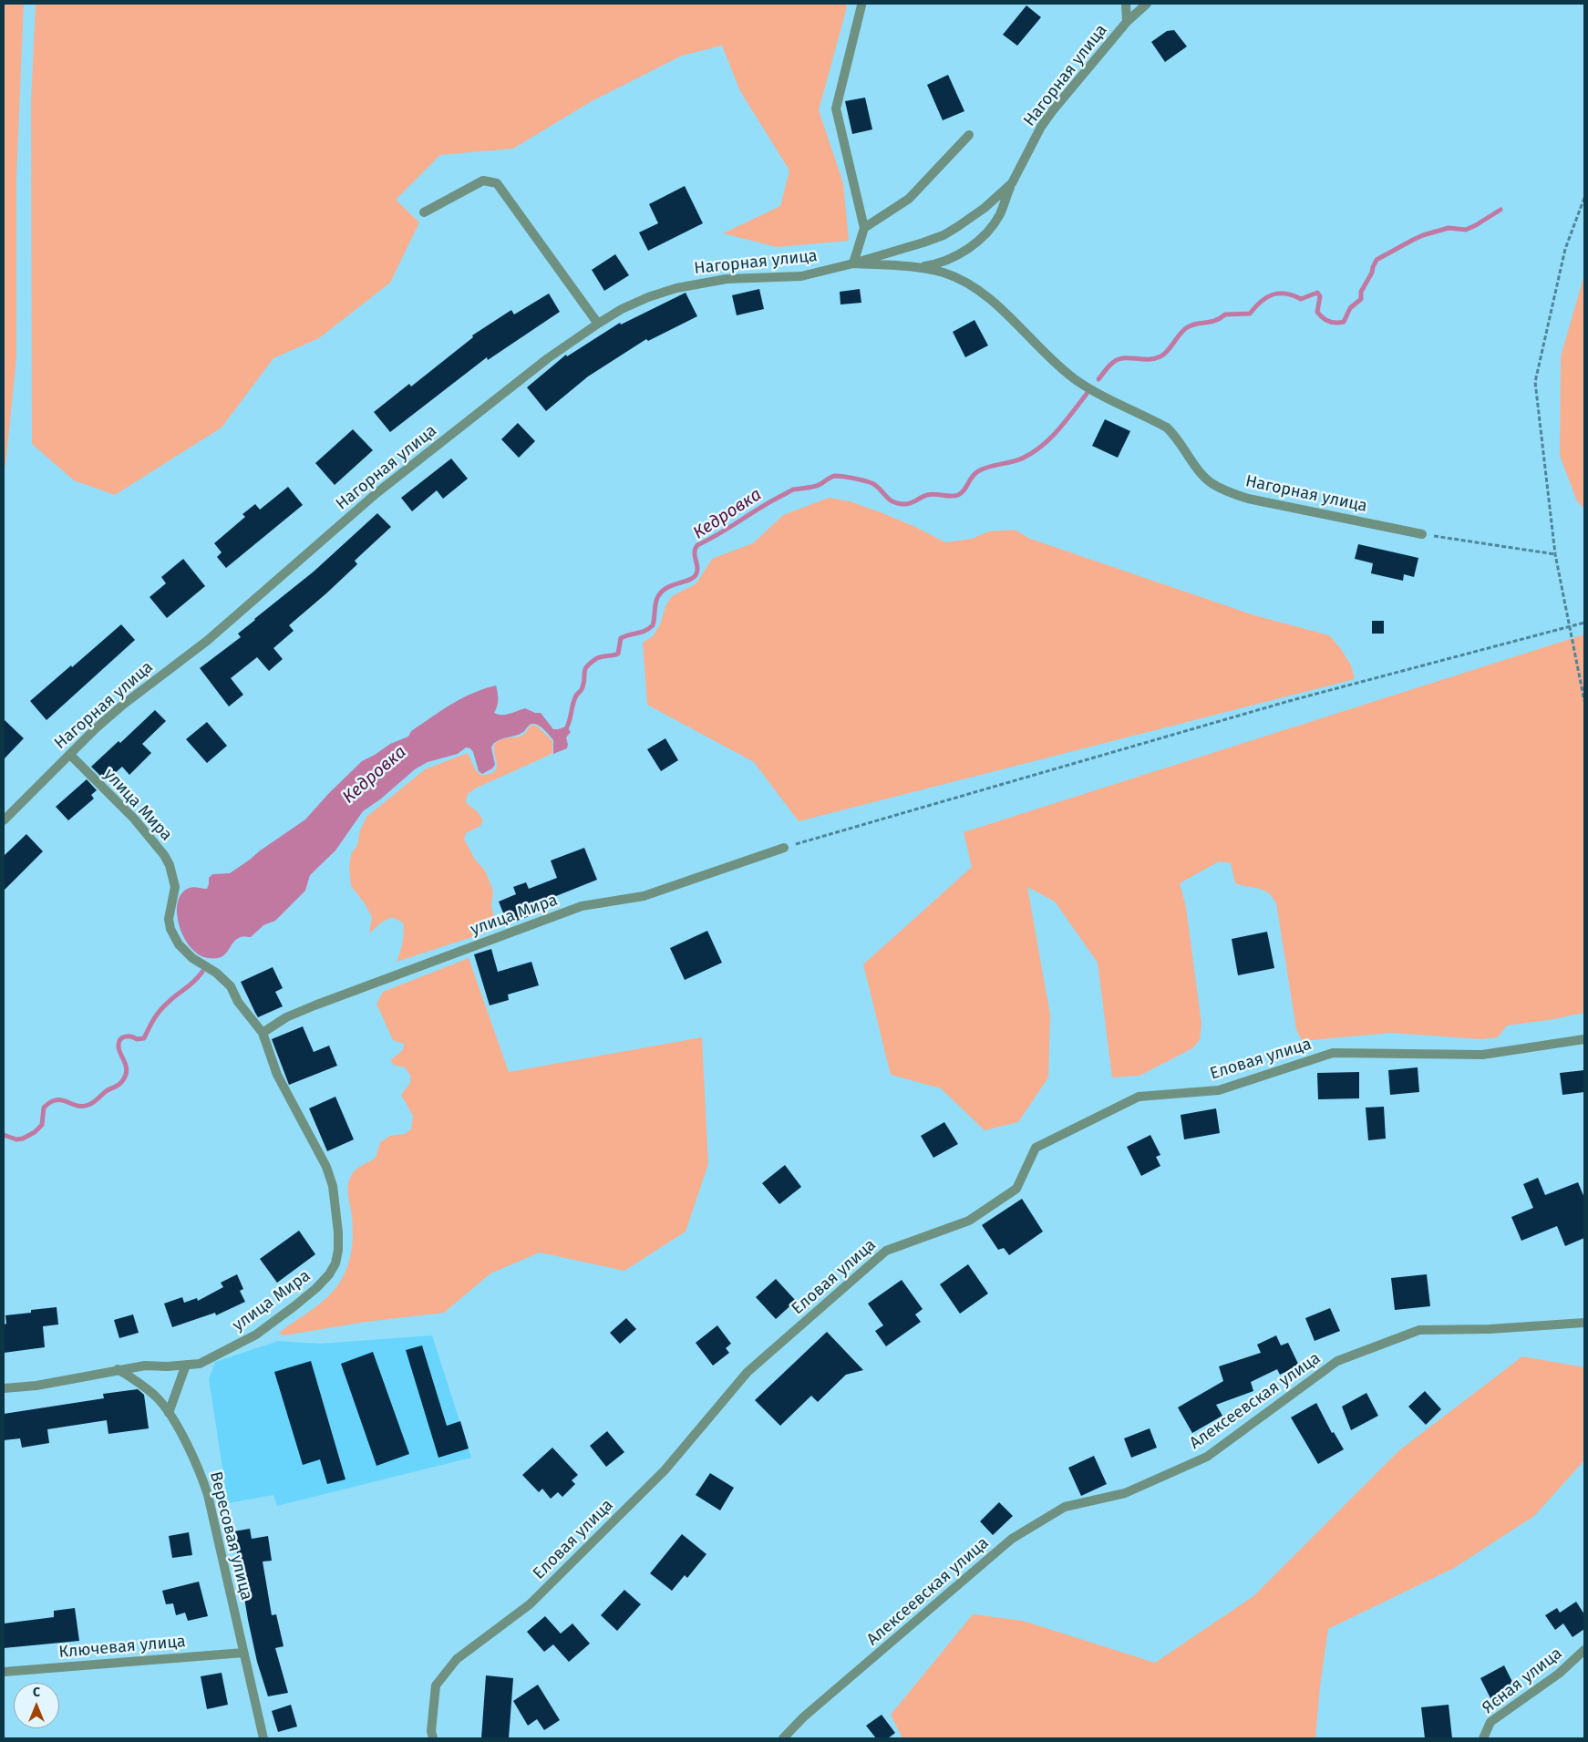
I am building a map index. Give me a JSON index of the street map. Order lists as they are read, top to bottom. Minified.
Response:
{"streets":{"street":["Нагорная улица","улица Мира","Еловая улица","Алексеевская улица","Вересовая улица","Ключевая улица","Ясная улица"]},"crossings":[["Нагорная улица","улица Мира"],["улица Мира","Вересовая улица"],["Вересовая улица","Ключевая улица"]],"water":["Кедровка"],"north":"top"}
